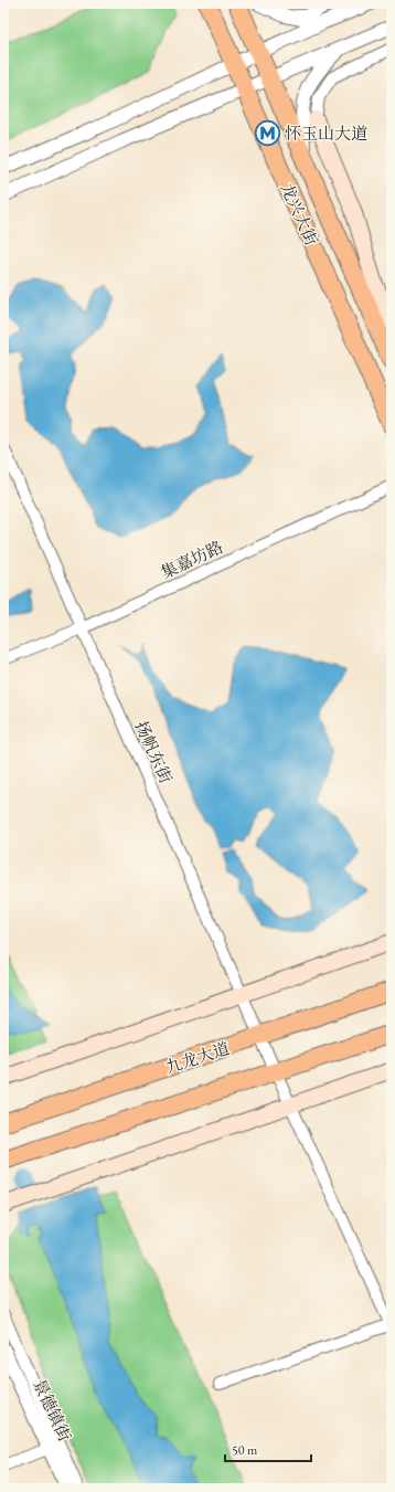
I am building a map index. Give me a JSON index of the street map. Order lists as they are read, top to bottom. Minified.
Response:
{"streets":{"main road":["龙兴大街","九龙大道"],"street":["集嘉坊路","扬帆东街","景德镇街"]},"crossings":[["集嘉坊路","扬帆东街"],["扬帆东街","九龙大道"]],"places":{"metro station":["怀玉山大道"]},"scale_bar":"50 m"}
